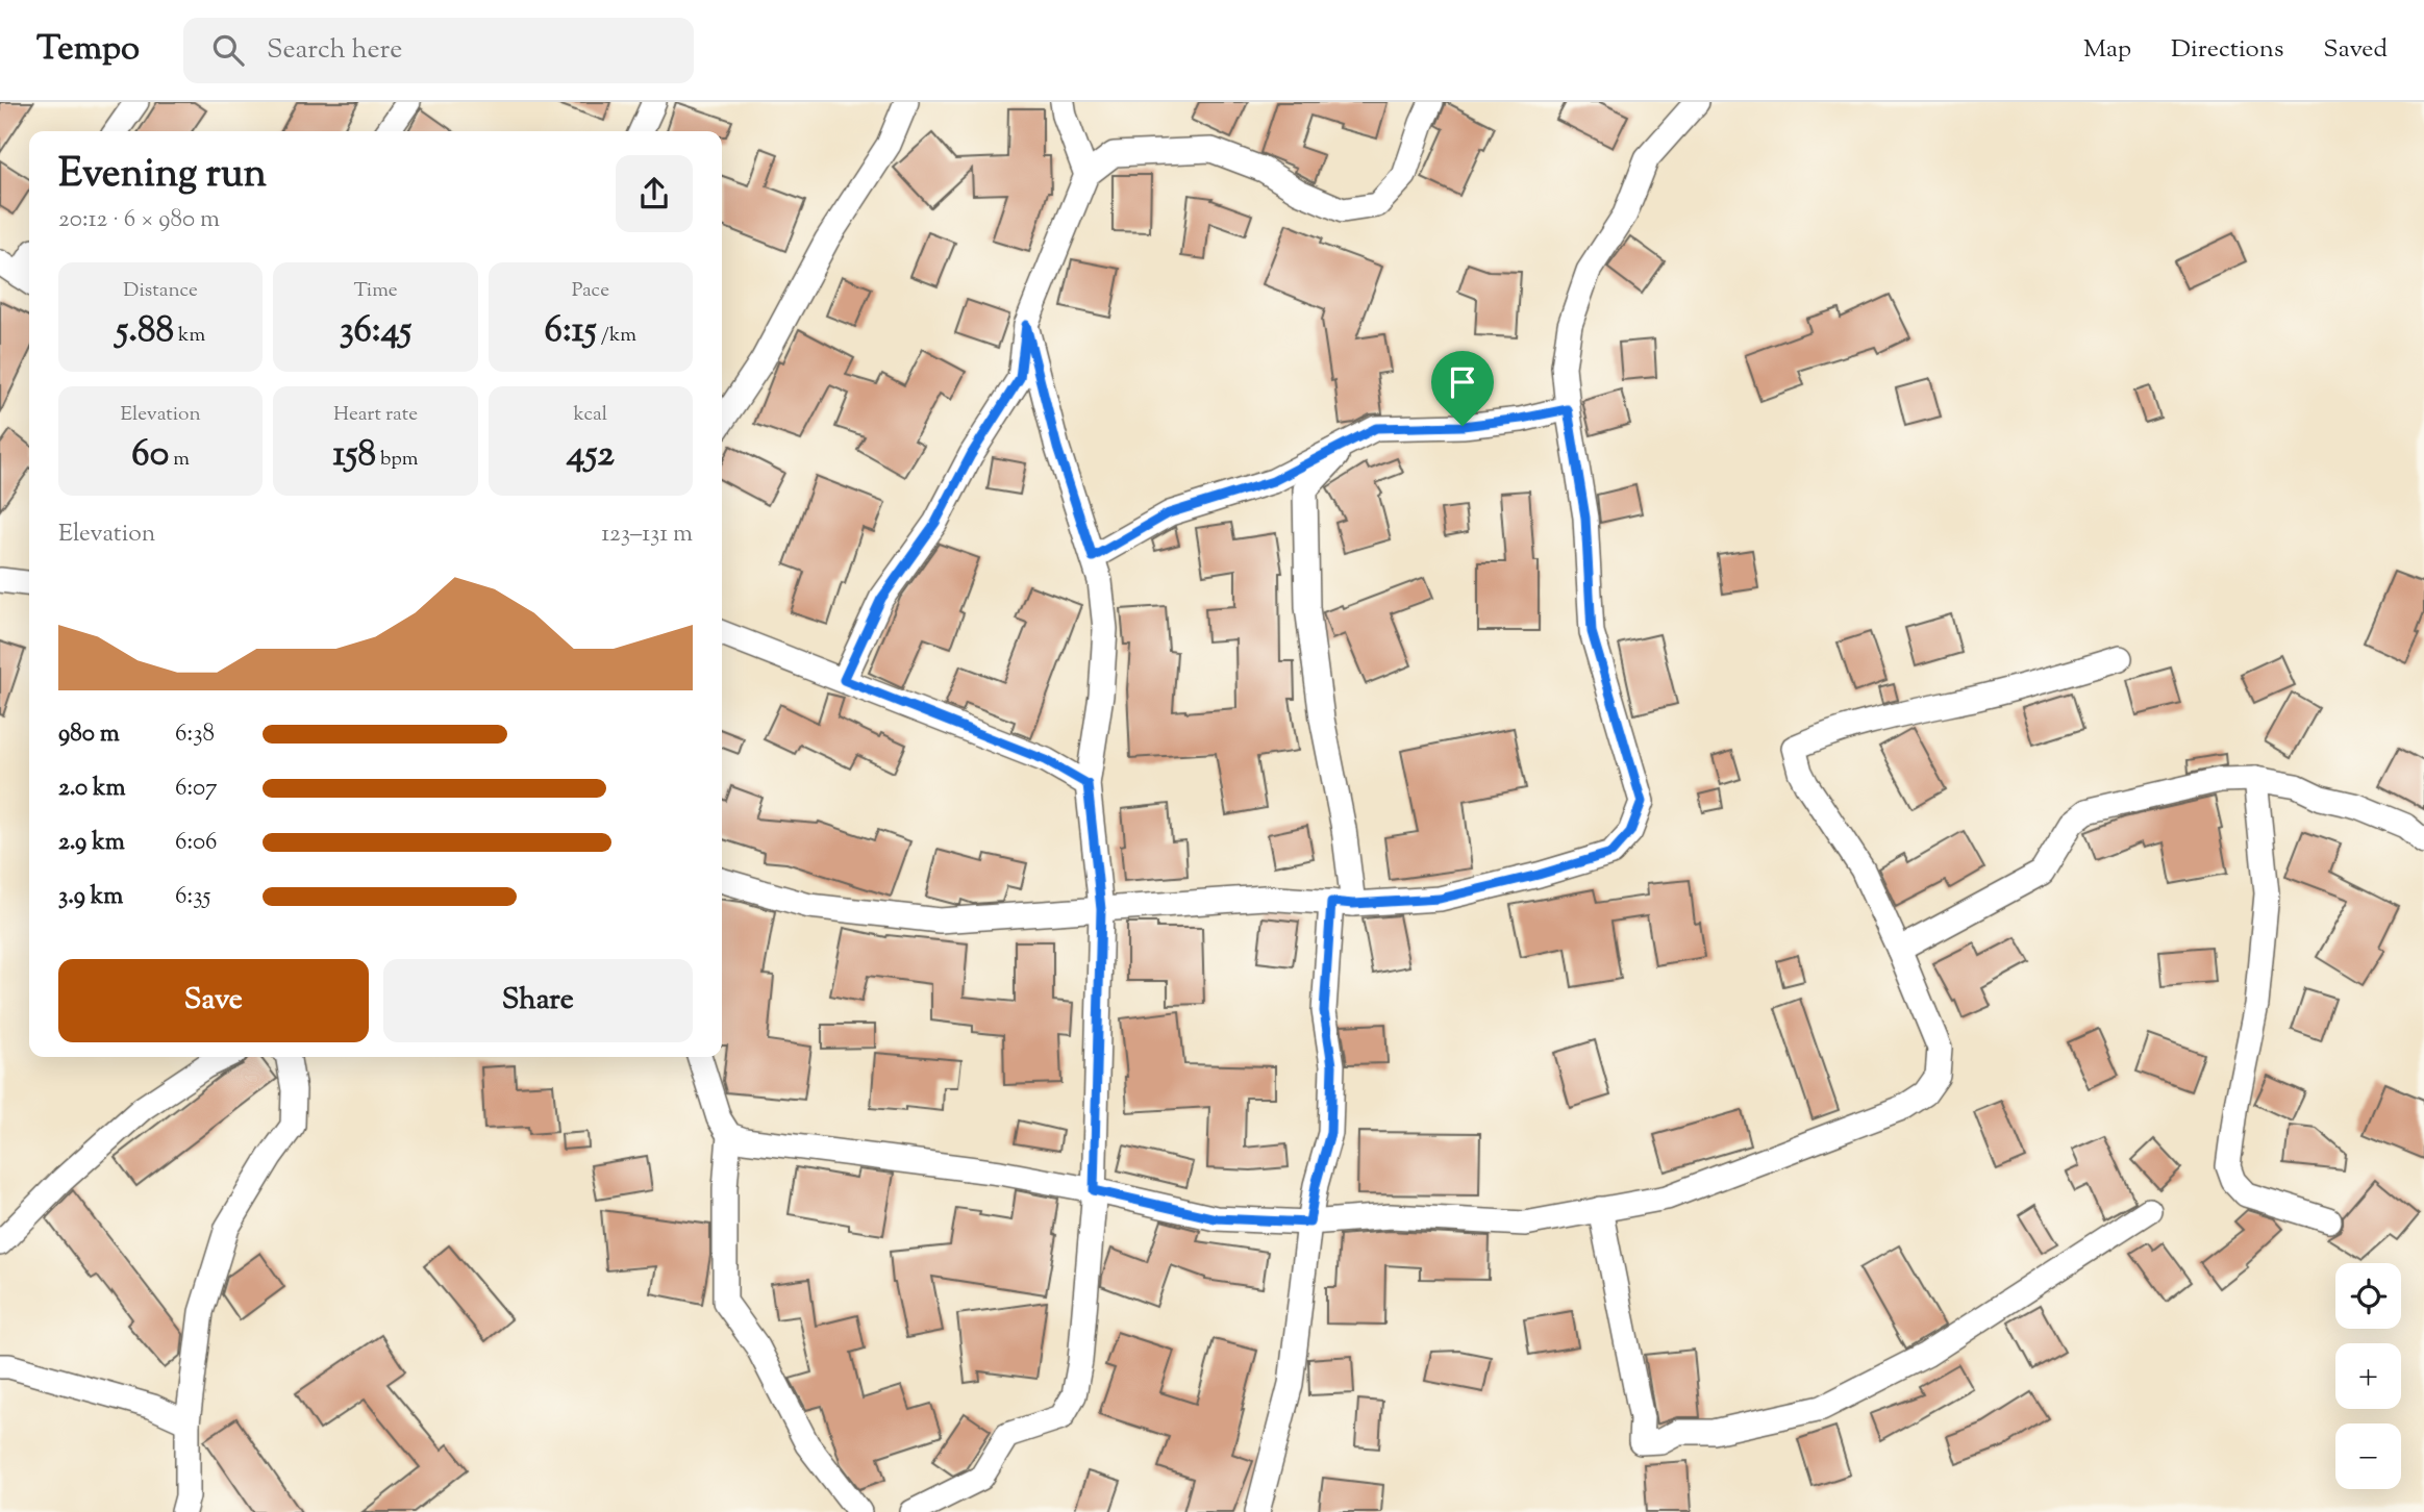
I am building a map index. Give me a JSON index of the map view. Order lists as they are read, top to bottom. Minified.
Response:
{"page":{"header":"Tempo","search":"Search here","nav":["Map","Directions","Saved"],"heading":["Evening run","20:12 · 6 × 980 m"],"stats":[["Distance","5.88 km"],["Time","36:45"],["Pace","6:15 /km"],["Elevation","60 m"],["Heart rate","158 bpm"],["kcal","452"]],"chart":["Elevation","123–131 m"],"list":[{"name":"980 m","note":"6:38"},{"name":"2.0 km","note":"6:07"},{"name":"2.9 km","note":"6:06"},{"name":"3.9 km","note":"6:35"}],"buttons":["Save","Share"],"map_buttons":["+","−"]}}
